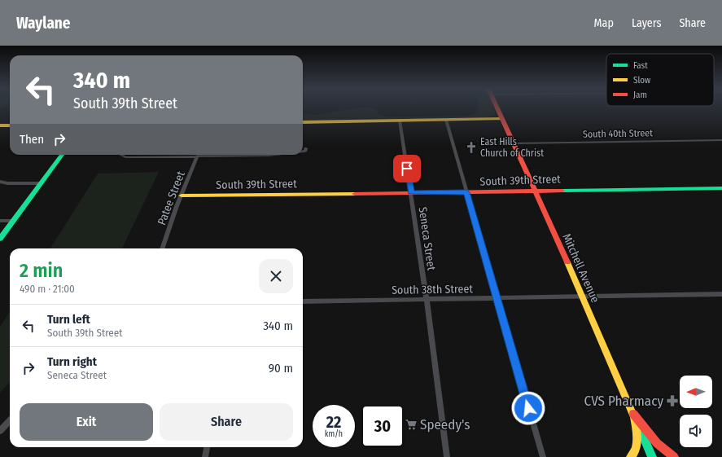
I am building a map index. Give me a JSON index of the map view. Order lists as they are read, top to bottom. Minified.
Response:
{"streets":{"street":["South 40th Street","South 39th Street","Patee Street","Seneca Street","Mitchell Avenue","South 38th Street"]},"crossings":[["South 40th Street","Mitchell Avenue"],["South 39th Street","Patee Street"],["South 39th Street","Seneca Street"],["South 39th Street","Mitchell Avenue"],["Seneca Street","South 38th Street"],["Mitchell Avenue","South 38th Street"]],"places":{"church":["East Hills Church of Christ"],"pharmacy":["CVS Pharmacy"],"supermarket":["Speedy's"]},"legend":["Fast","Slow","Jam"],"north":"left","page":{"header":"Waylane","nav":["Map","Layers","Share"],"turn":["340 m","South 39th Street"],"then":"Then","heading":["2 min","490 m · 21:00"],"list":[{"name":"Turn left","note":"South 39th Street","value":"340 m"},{"name":"Turn right","note":"Seneca Street","value":"90 m"}],"buttons":["Exit","Share"],"speed":"22 km/h","limit":"30"}}
